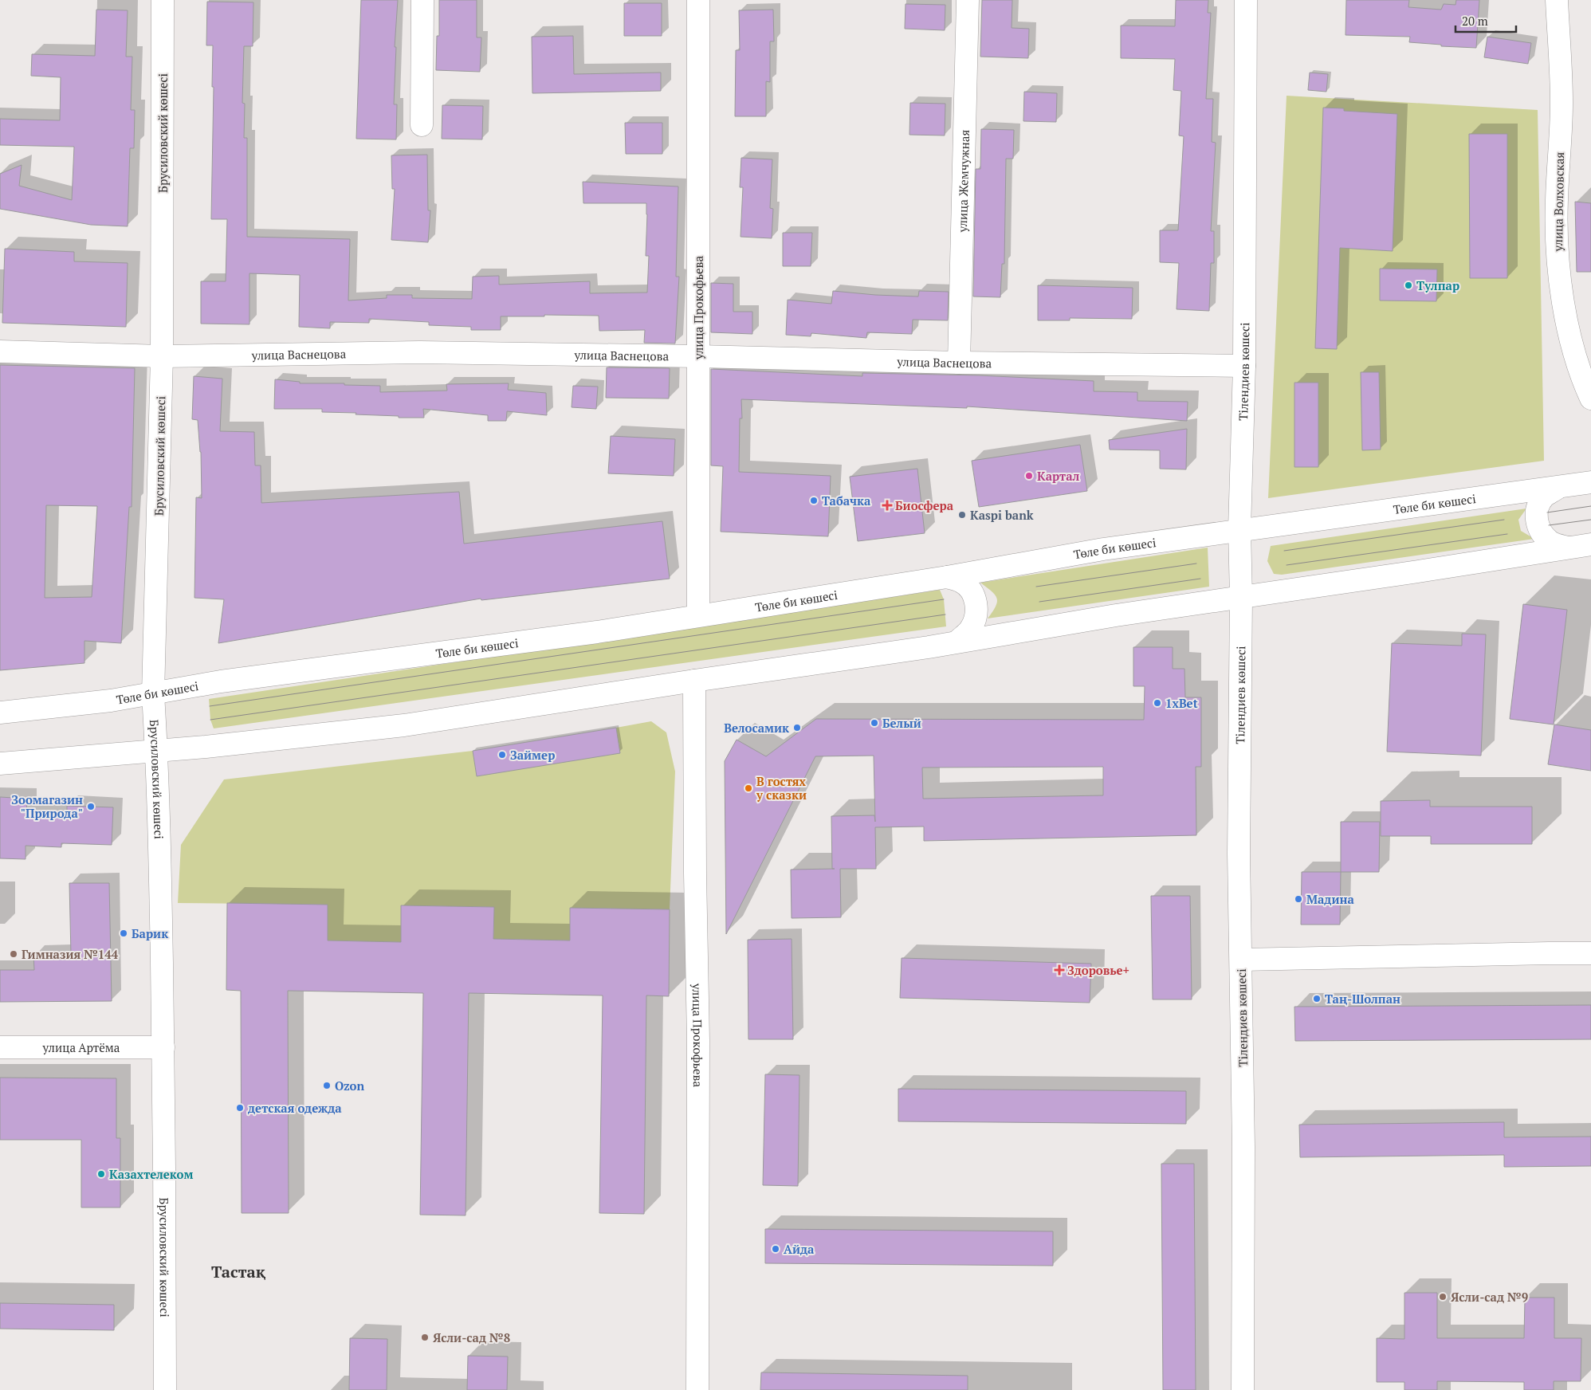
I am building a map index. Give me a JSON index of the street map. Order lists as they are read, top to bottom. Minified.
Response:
{"streets":{"street":["Брусиловский көшесі","улица Жемчужная","улица Волховская","улица Прокофьева","улица Васнецова","Тілендиев көшесі","Төле би көшесі","улица Артёма"]},"crossings":[["Брусиловский көшесі","улица Васнецова"],["Брусиловский көшесі","Төле би көшесі"],["Брусиловский көшесі","улица Артёма"],["улица Жемчужная","улица Васнецова"],["улица Прокофьева","улица Васнецова"],["улица Прокофьева","Төле би көшесі"],["улица Васнецова","Тілендиев көшесі"],["Тілендиев көшесі","Төле би көшесі"]],"districts":["Тастақ"],"places":{"other":["Тулпар","Картал","Табачка","Kaspi bank","1xBet","Белый","Велосамик","Займер","В гостях у сказки","Зоомагазин \"Природа\"","Мадина","Барик","Гимназия №144","Таң-Шолпан","Ozon","детская одежда","Казахтелеком","Айда","Ясли-сад №9","Ясли-сад №8"],"health":["Биосфера","Здоровье+"]},"scale_bar":"20 m"}
